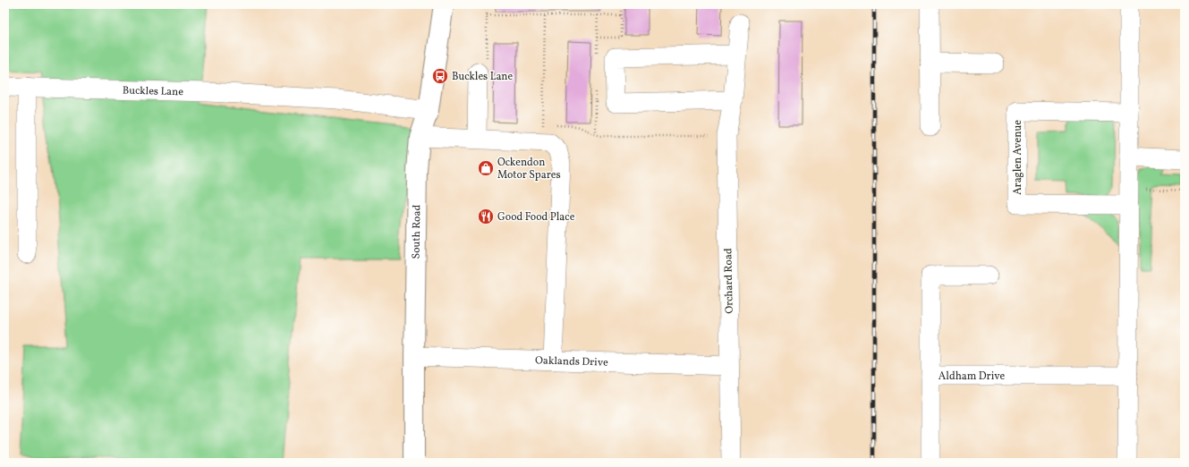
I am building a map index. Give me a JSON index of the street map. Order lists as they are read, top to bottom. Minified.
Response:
{"streets":{"main road":["South Road"],"street":["Buckles Lane","Araglen Avenue","Orchard Road","Oaklands Drive","Aldham Drive"]},"crossings":[["Buckles Lane","South Road"],["South Road","Oaklands Drive"],["Orchard Road","Oaklands Drive"]],"places":{"bus stop":["Buckles Lane"],"shop":["Ockendon Motor Spares"],"restaurant":["Good Food Place"]}}
